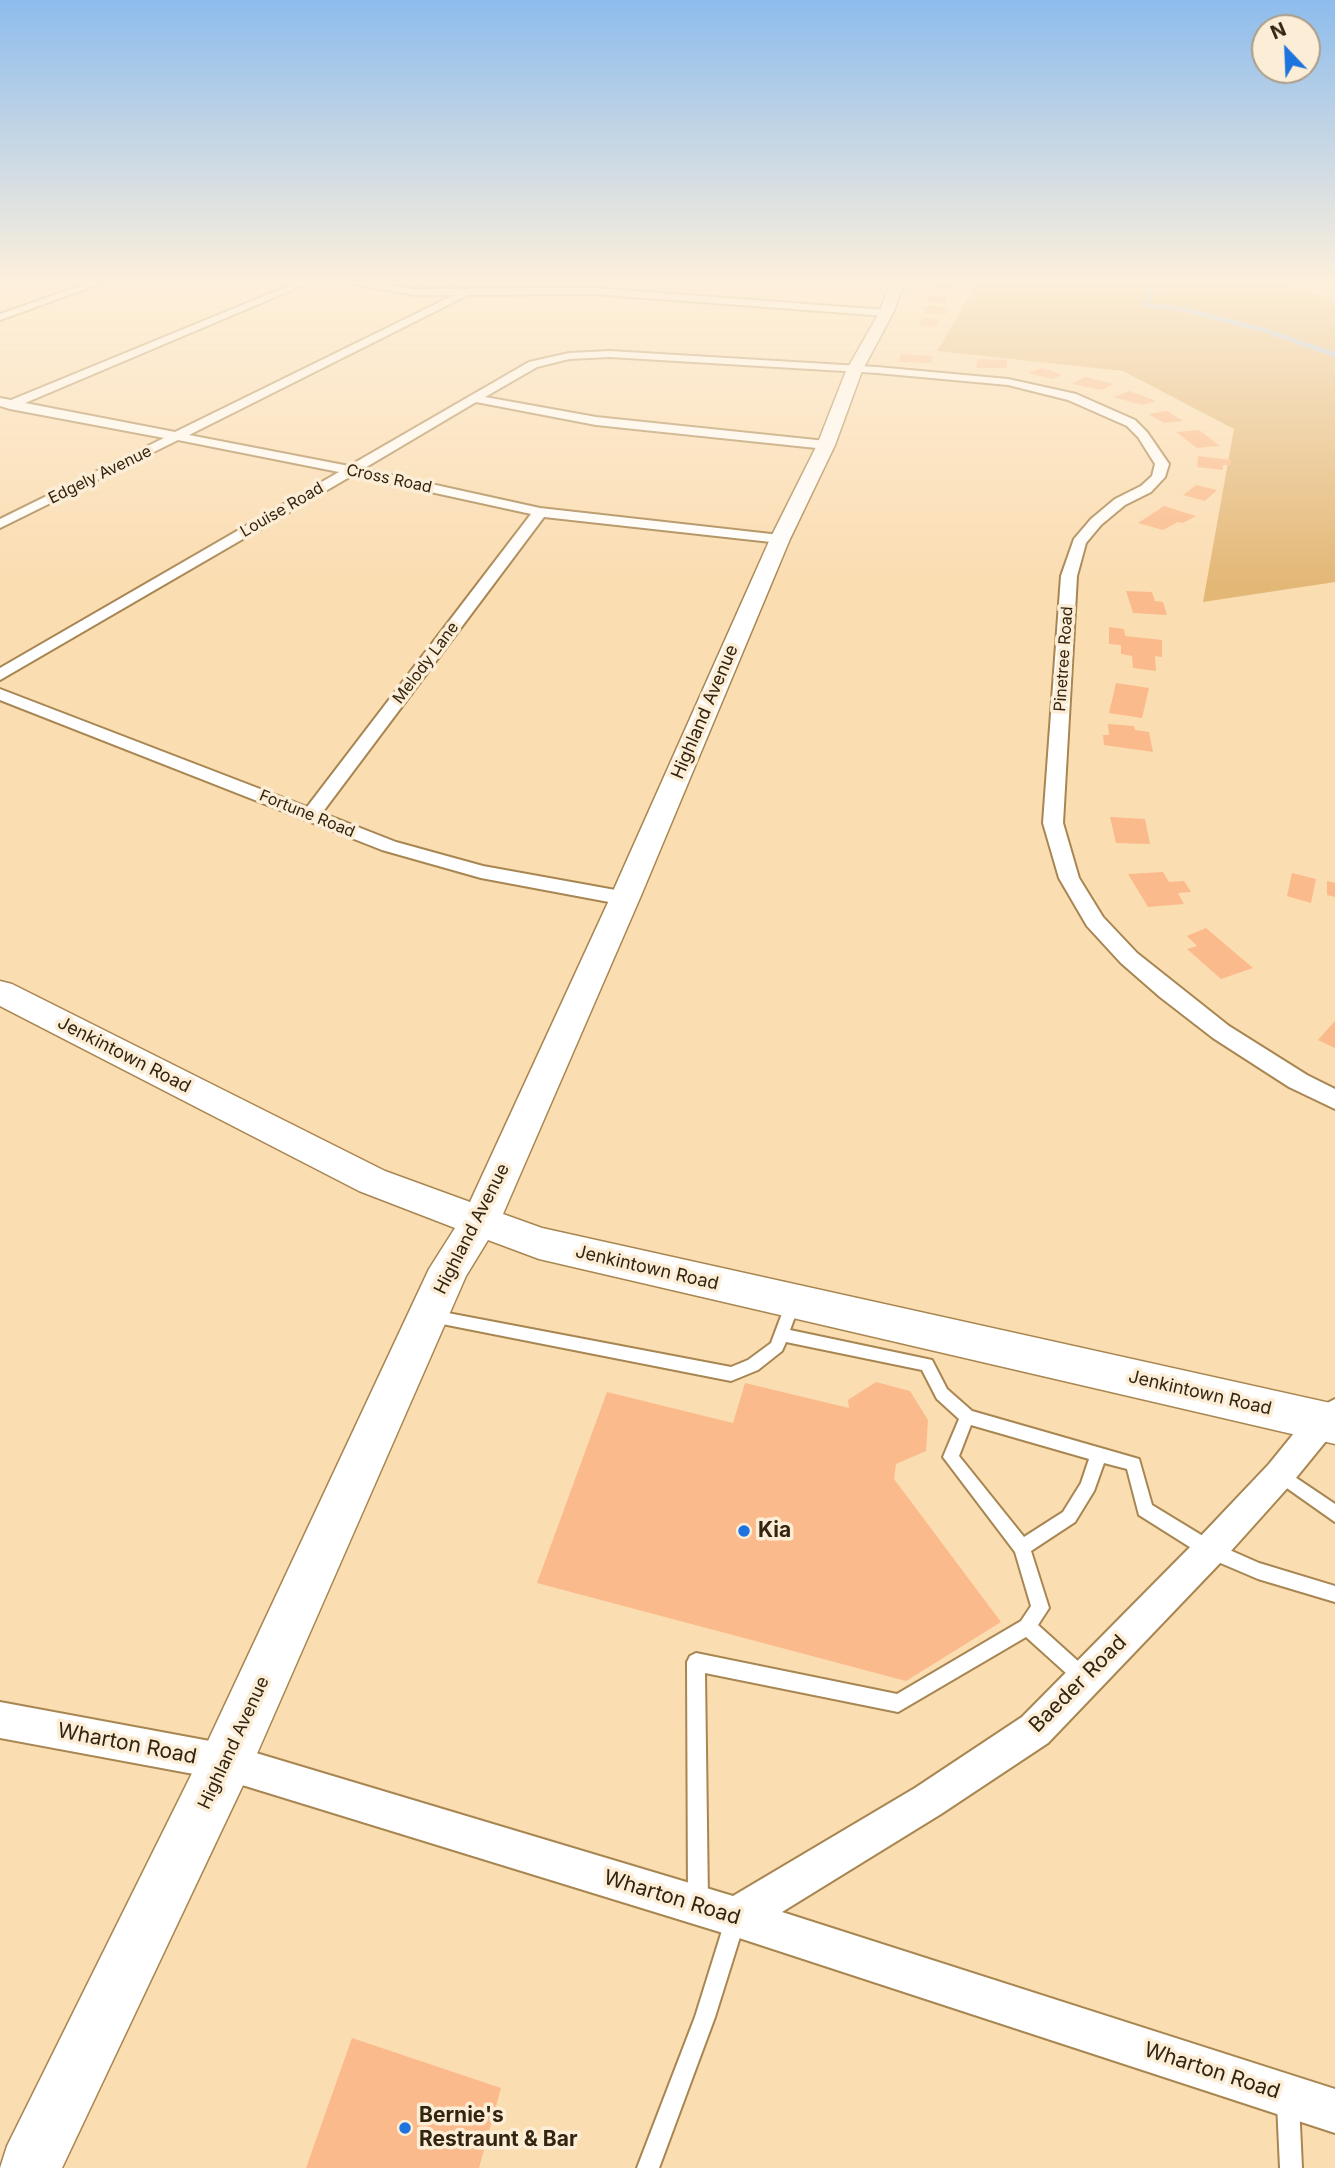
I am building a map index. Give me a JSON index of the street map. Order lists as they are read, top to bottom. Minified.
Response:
{"streets":{"street":["Edgely Avenue","Cross Road","Louise Road","Pinetree Road","Melody Lane","Highland Avenue","Fortune Road","Jenkintown Road","Baeder Road","Wharton Road"]},"crossings":[["Edgely Avenue","Cross Road"],["Cross Road","Louise Road"],["Cross Road","Melody Lane"],["Cross Road","Highland Avenue"],["Melody Lane","Fortune Road"],["Highland Avenue","Fortune Road"],["Highland Avenue","Jenkintown Road"],["Highland Avenue","Wharton Road"],["Jenkintown Road","Baeder Road"],["Baeder Road","Wharton Road"]],"places":["Kia","Bernie's Restraunt & Bar"],"north":"top left"}
